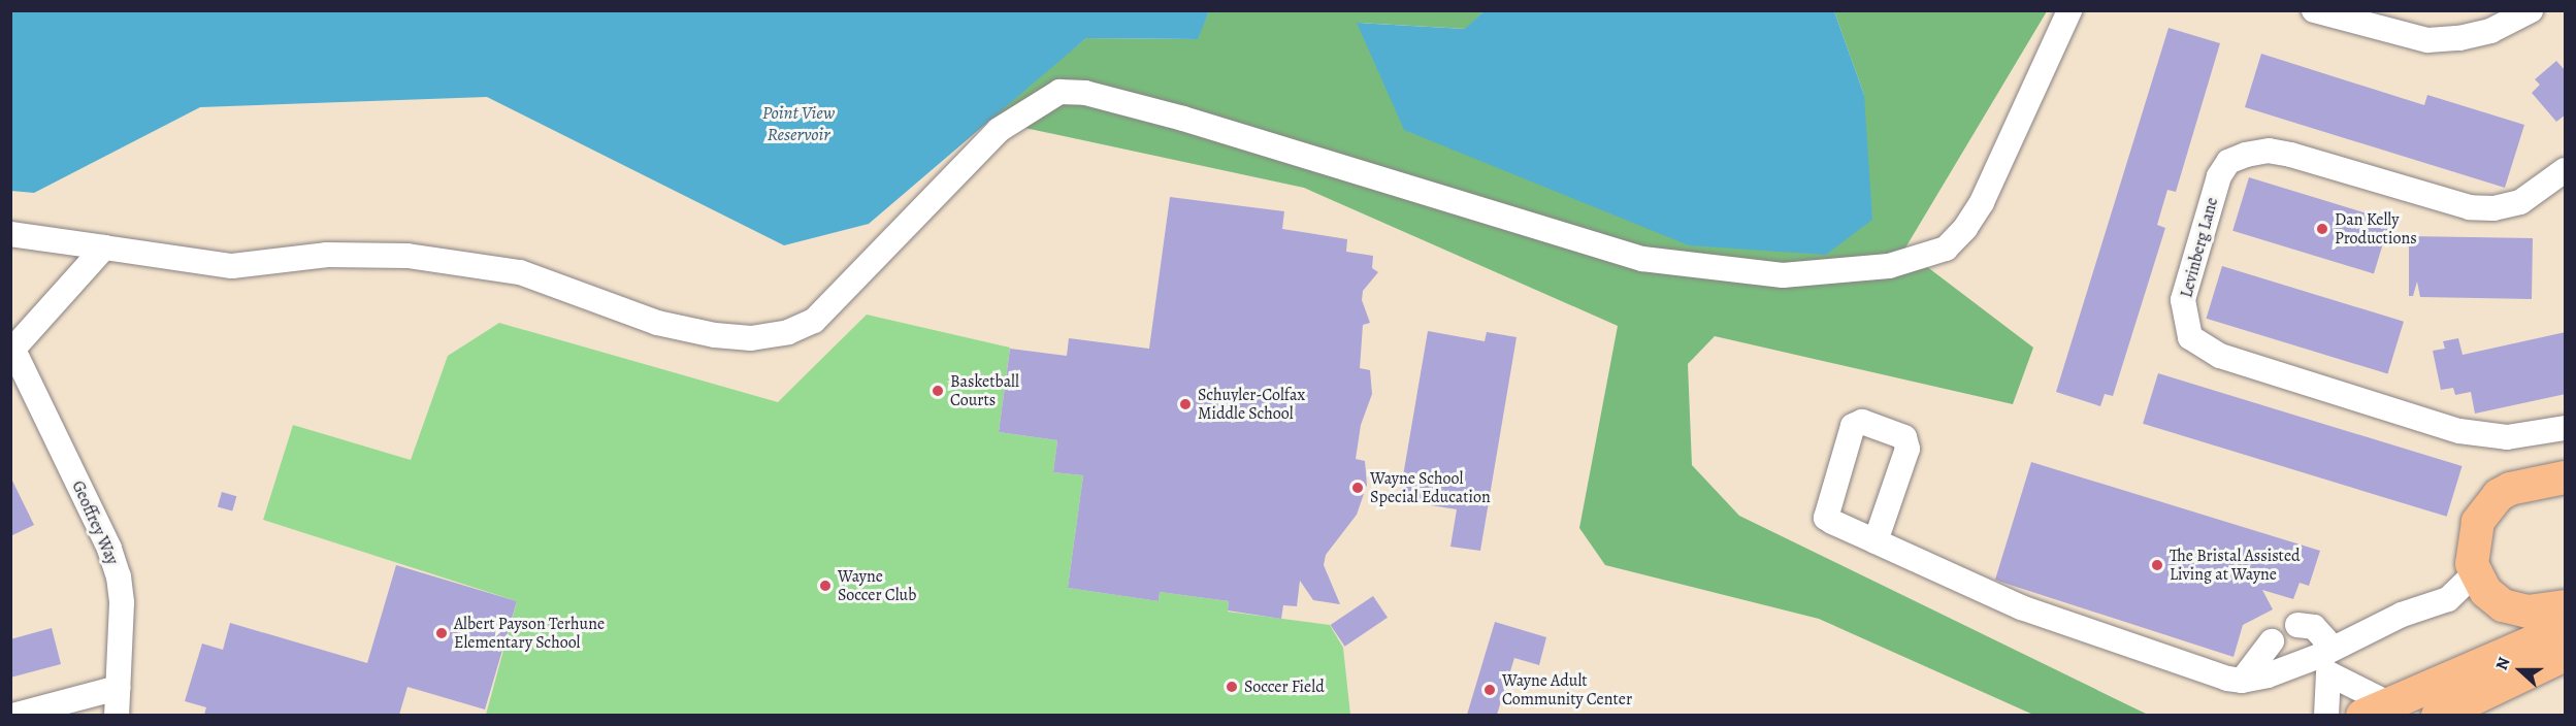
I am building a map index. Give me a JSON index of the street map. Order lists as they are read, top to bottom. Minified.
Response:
{"streets":{"street":["Levinberg Lane","Geoffrey Way"]},"water":["Point View Reservoir"],"places":["Dan Kelly Productions","Basketball Courts","Schuyler-Colfax Middle School","Wayne School Special Education","The Bristal Assisted Living at Wayne","Wayne Soccer Club","Albert Payson Terhune Elementary School","Soccer Field","Wayne Adult Community Center"],"north":"left"}
